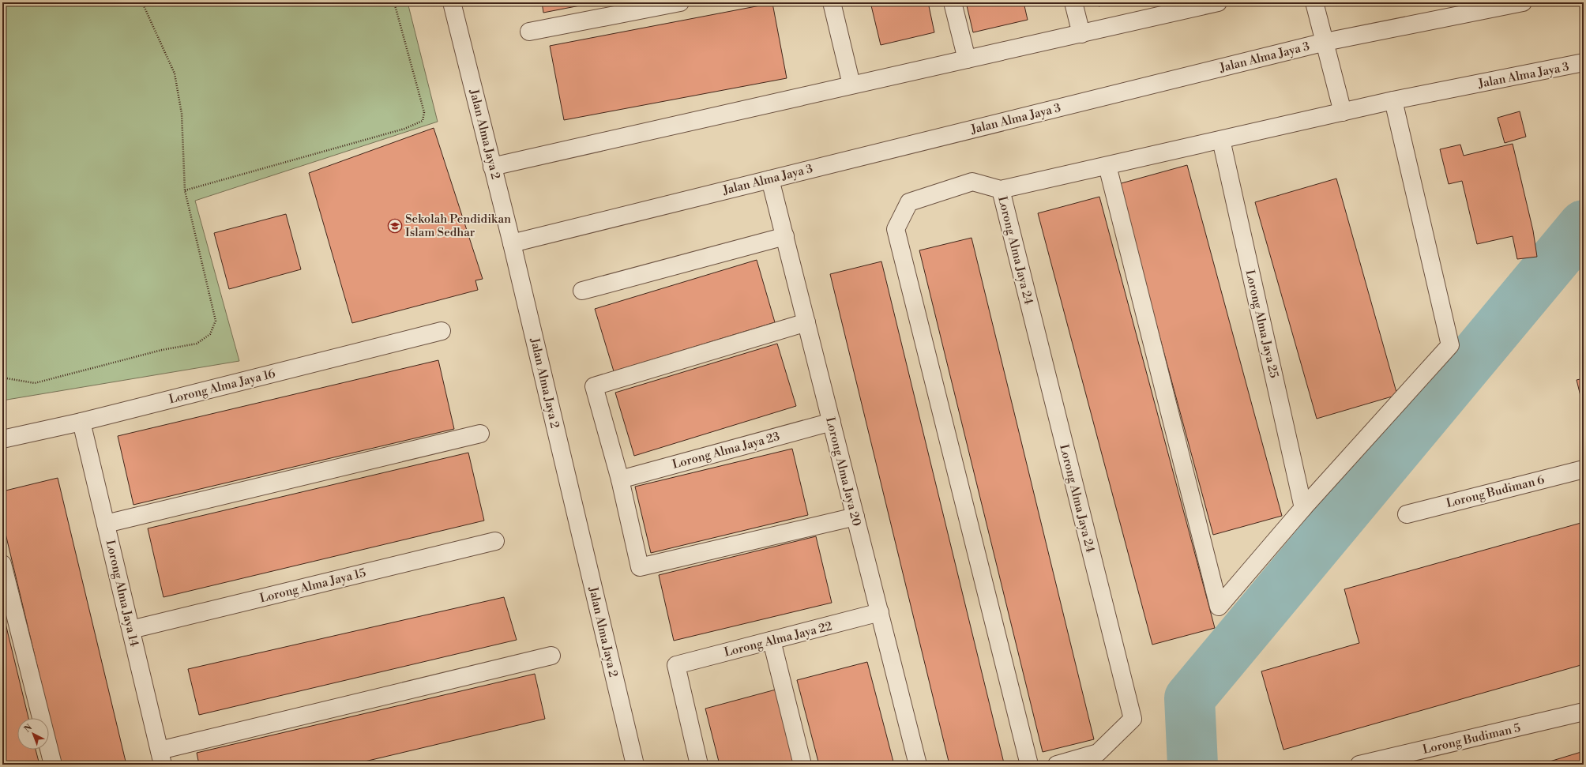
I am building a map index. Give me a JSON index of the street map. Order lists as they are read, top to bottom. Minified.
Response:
{"streets":{"street":["Jalan Alma Jaya 3","Jalan Alma Jaya 2","Lorong Alma Jaya 24","Lorong Alma Jaya 25","Lorong Alma Jaya 16","Lorong Alma Jaya 23","Lorong Alma Jaya 20","Lorong Budiman 6","Lorong Alma Jaya 15","Lorong Alma Jaya 14","Lorong Alma Jaya 22","Lorong Budiman 5"]},"crossings":[["Jalan Alma Jaya 3","Jalan Alma Jaya 2"],["Jalan Alma Jaya 3","Lorong Alma Jaya 24"],["Jalan Alma Jaya 3","Lorong Alma Jaya 25"],["Jalan Alma Jaya 3","Lorong Alma Jaya 20"],["Lorong Alma Jaya 16","Lorong Alma Jaya 14"],["Lorong Alma Jaya 23","Lorong Alma Jaya 20"],["Lorong Alma Jaya 20","Lorong Alma Jaya 22"],["Lorong Alma Jaya 15","Lorong Alma Jaya 14"]],"places":{"school or university":["Sekolah Pendidikan Islam Sedhar"]},"north":"top left"}
